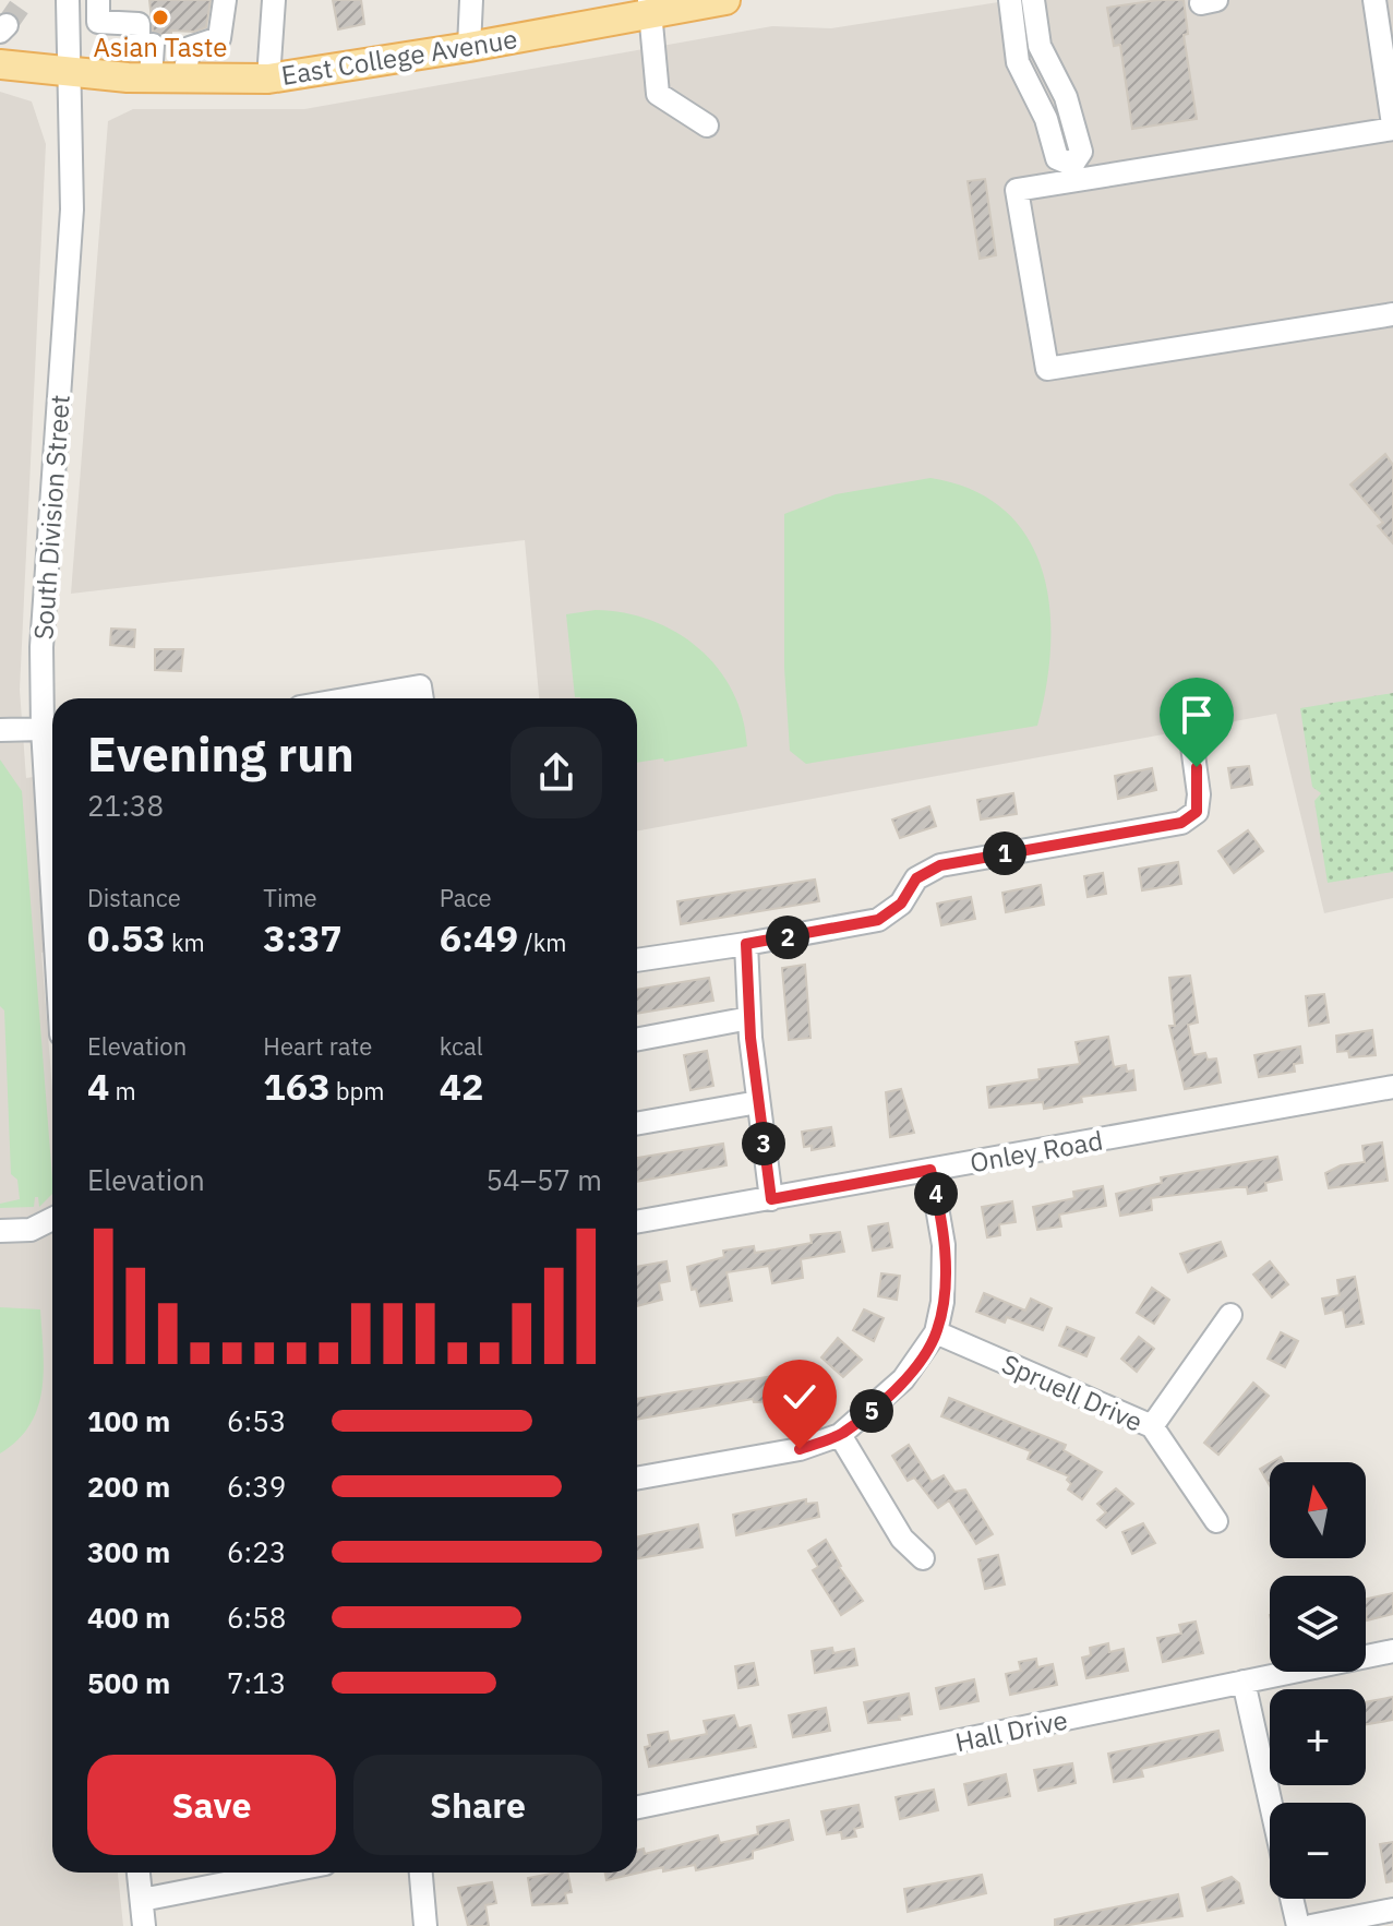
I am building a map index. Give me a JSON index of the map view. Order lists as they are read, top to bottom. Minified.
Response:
{"streets":{"main road":["East College Avenue"],"street":["South Division Street","Onley Road","Spruell Drive","Hall Drive"]},"crossings":[["East College Avenue","South Division Street"]],"places":["Asian Taste"],"north":"top","page":{"heading":["Evening run","21:38"],"pins":["1","2","3","4","5"],"stats":[["Distance","0.53 km"],["Time","3:37"],["Pace","6:49 /km"],["Elevation","4 m"],["Heart rate","163 bpm"],["kcal","42"]],"chart":["Elevation","54–57 m"],"list":[{"name":"100 m","note":"6:53"},{"name":"200 m","note":"6:39"},{"name":"300 m","note":"6:23"},{"name":"400 m","note":"6:58"},{"name":"500 m","note":"7:13"}],"map_buttons":["+","−"],"buttons":["Save","Share"]}}
